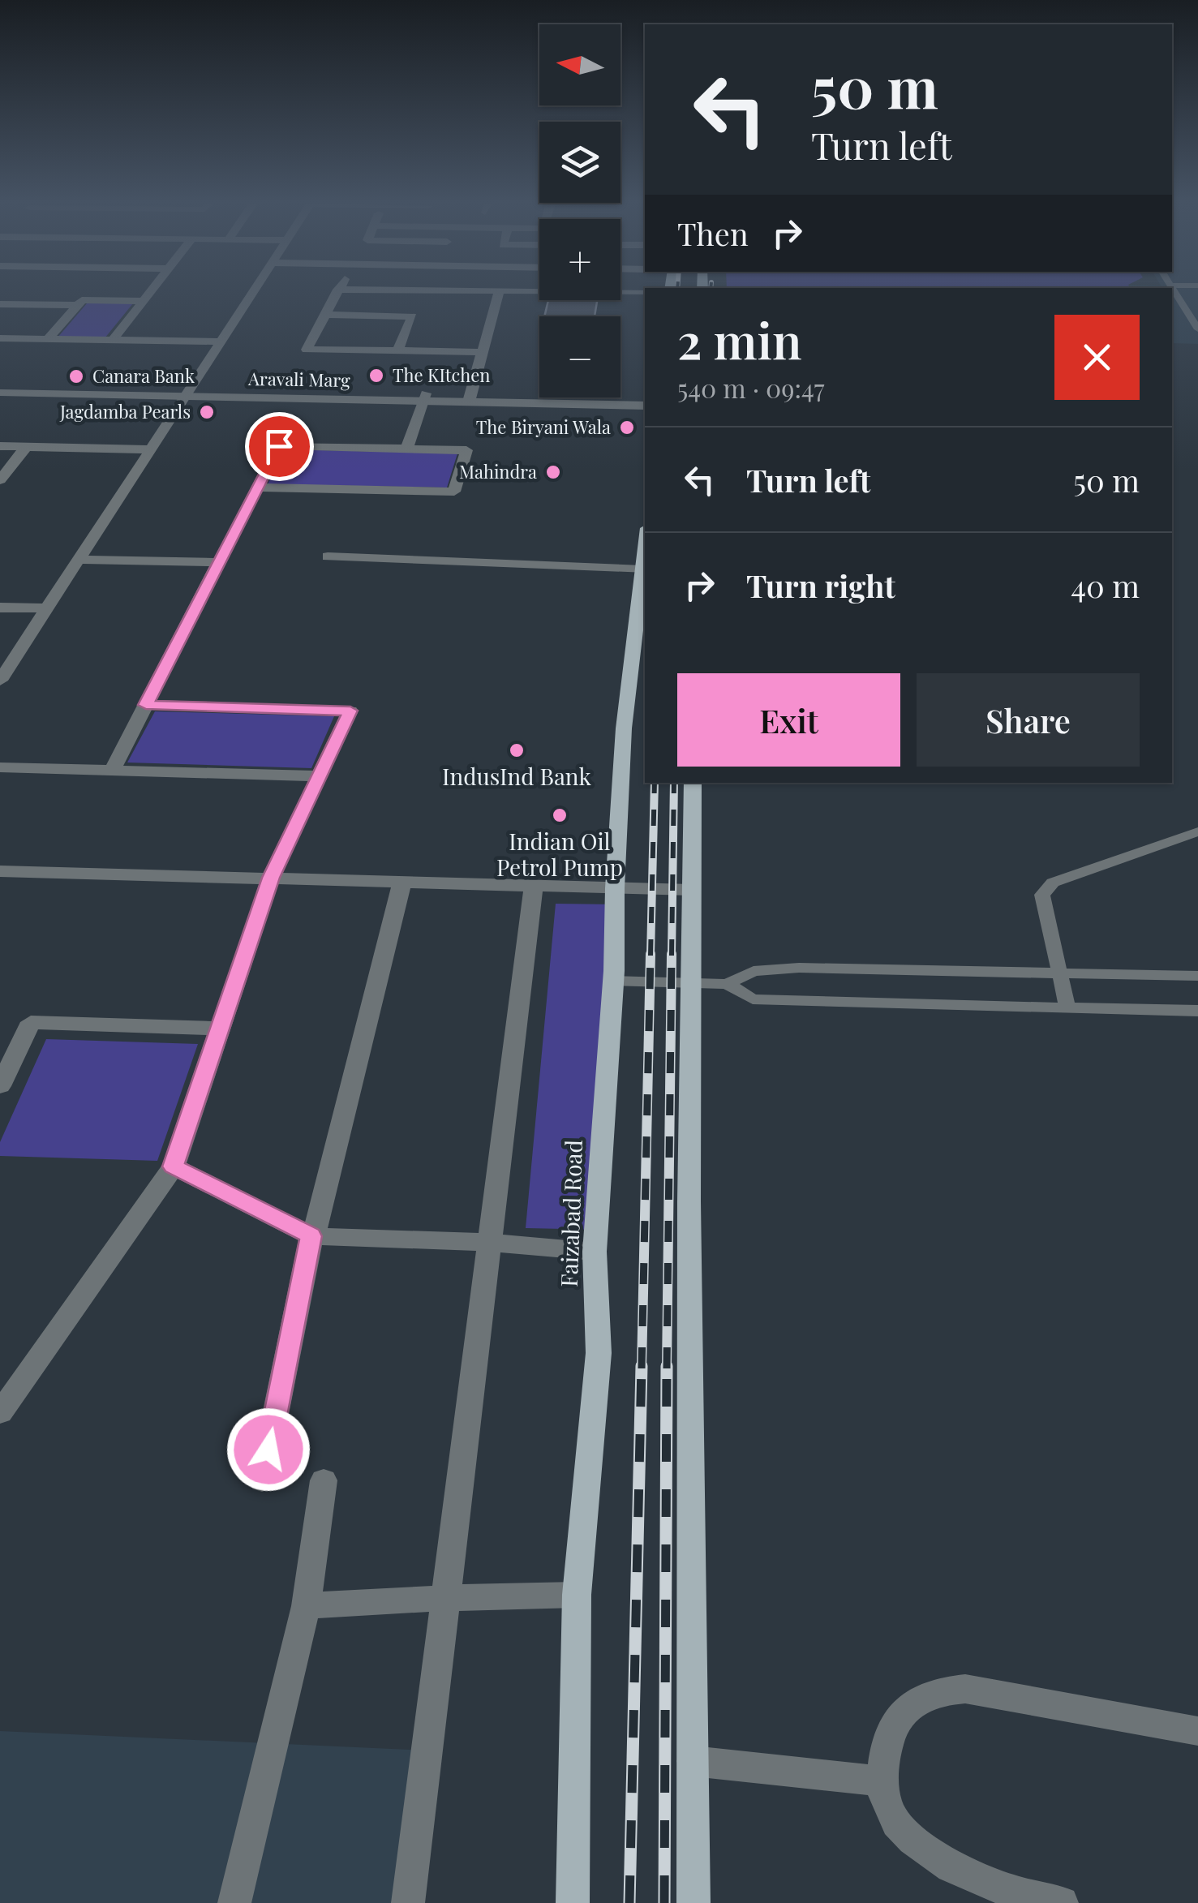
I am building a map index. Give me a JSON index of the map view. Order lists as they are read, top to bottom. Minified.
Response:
{"streets":{"main road":["Faizabad Road"],"street":["Aravali Marg"]},"places":["The KItchen","Canara Bank","Jagdamba Pearls","The Biryani Wala","Mahindra","IndusInd Bank","Indian Oil Petrol Pump"],"north":"left","page":{"map_buttons":["+","−"],"turn":["50 m","Turn left"],"then":"Then","heading":["2 min","540 m · 09:47"],"list":[{"name":"Turn left","value":"50 m"},{"name":"Turn right","value":"40 m"}],"buttons":["Exit","Share"]}}
